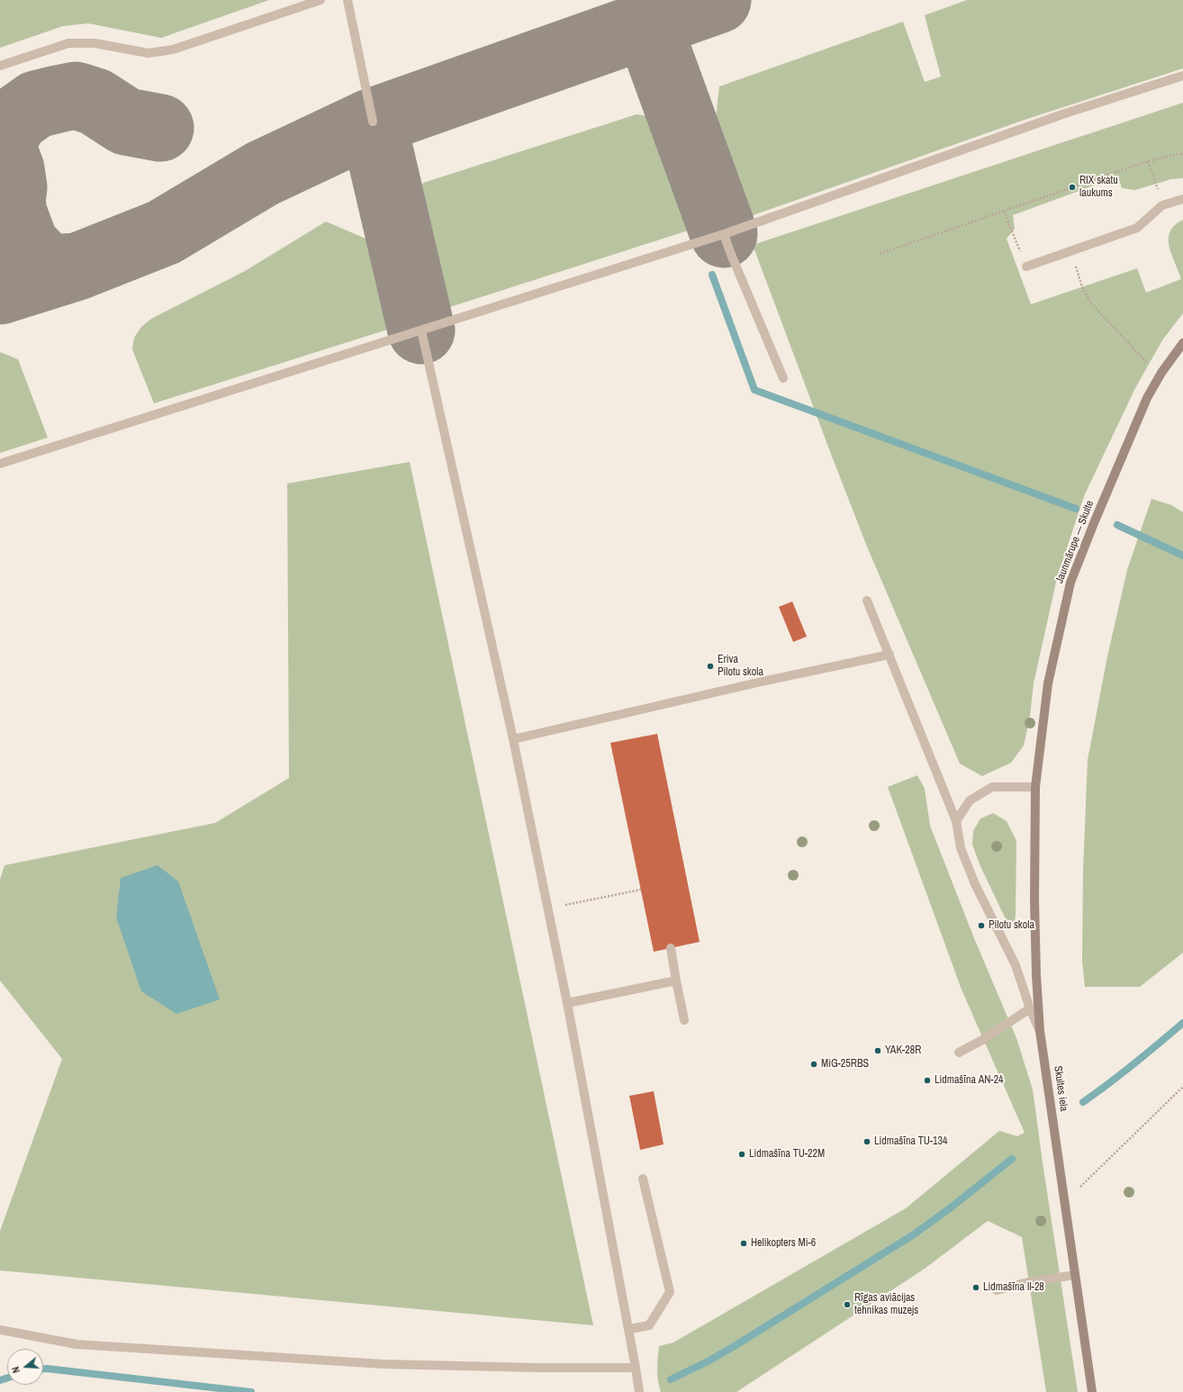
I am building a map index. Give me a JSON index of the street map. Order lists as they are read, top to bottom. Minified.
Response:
{"streets":{"main road":["Jaunmārupe — Skulte","Skultes iela"]},"crossings":[["Jaunmārupe — Skulte","Skultes iela"]],"places":["RIX skatu laukums","Eriva Pilotu skola","Pilotu skola","YAK-28R","MiG-25RBS","Lidmašīna AN-24","Lidmašīna TU-134","Lidmašīna TU-22M","Helikopters Mi-6","Lidmašīna Il-28","Rīgas aviācijas tehnikas muzejs"],"north":"left"}
